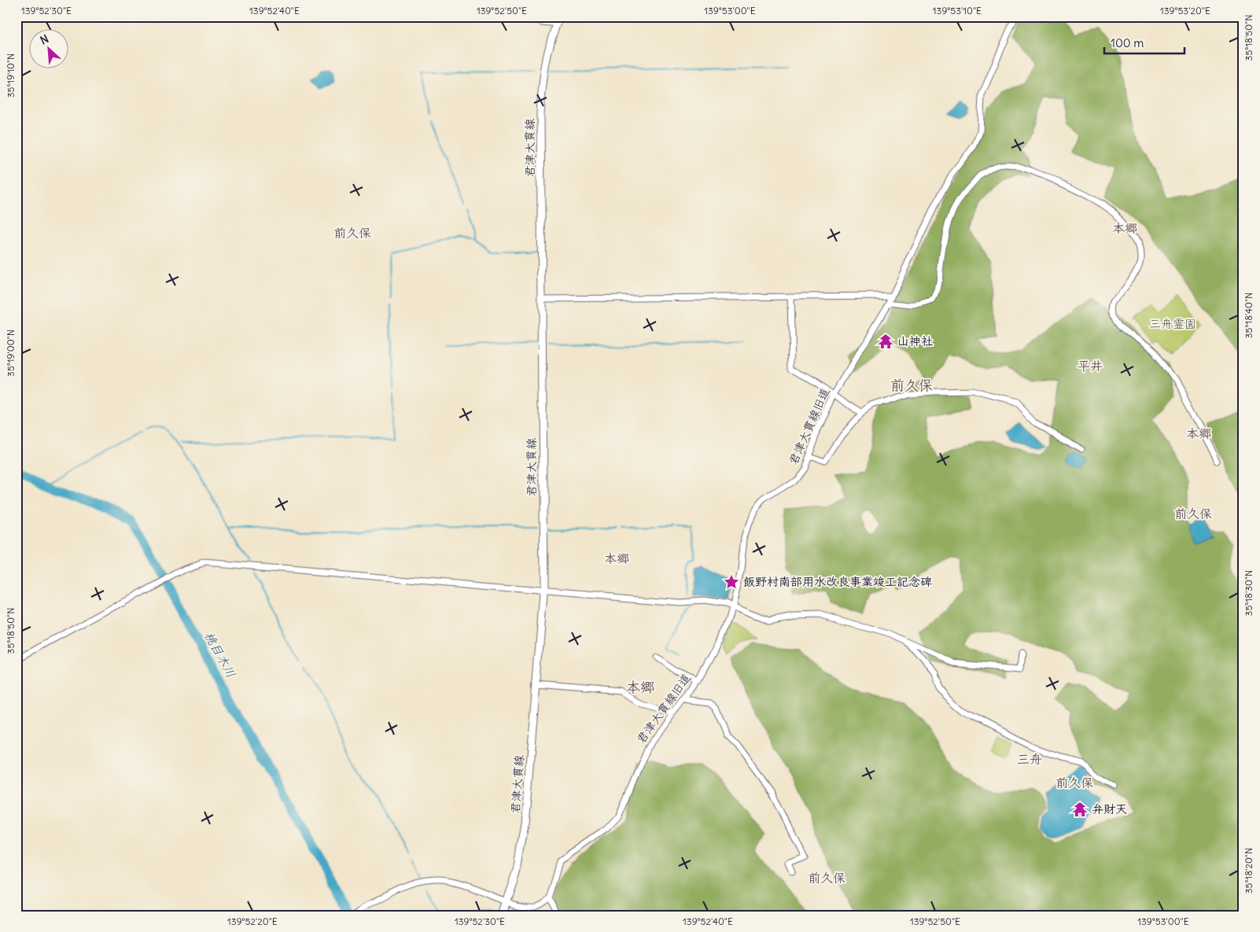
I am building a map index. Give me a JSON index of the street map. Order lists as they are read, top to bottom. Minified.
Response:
{"streets":{"main road":["君津大貫線"],"street":["君津大貫線旧道"]},"districts":["本郷","前久保","平井","前久保","本郷","前久保","本郷","本郷","三舟","前久保","前久保"],"water":["桃目木川"],"parks":["三舟霊園"],"places":{"temple":["山神社","弁財天"],"place":["飯野村南部用水改良事業竣工記念碑"]},"scale_bar":"100 m","north":"top left","coordinates":["139°52'30\"E","139°52'40\"E","139°52'50\"E","139°53'00\"E","139°53'10\"E","139°53'20\"E","35°18'50\"N","35°19'10\"N","35°18'40\"N","35°19'00\"N","35°18'30\"N","35°18'20\"N","139°52'20\"E"]}
